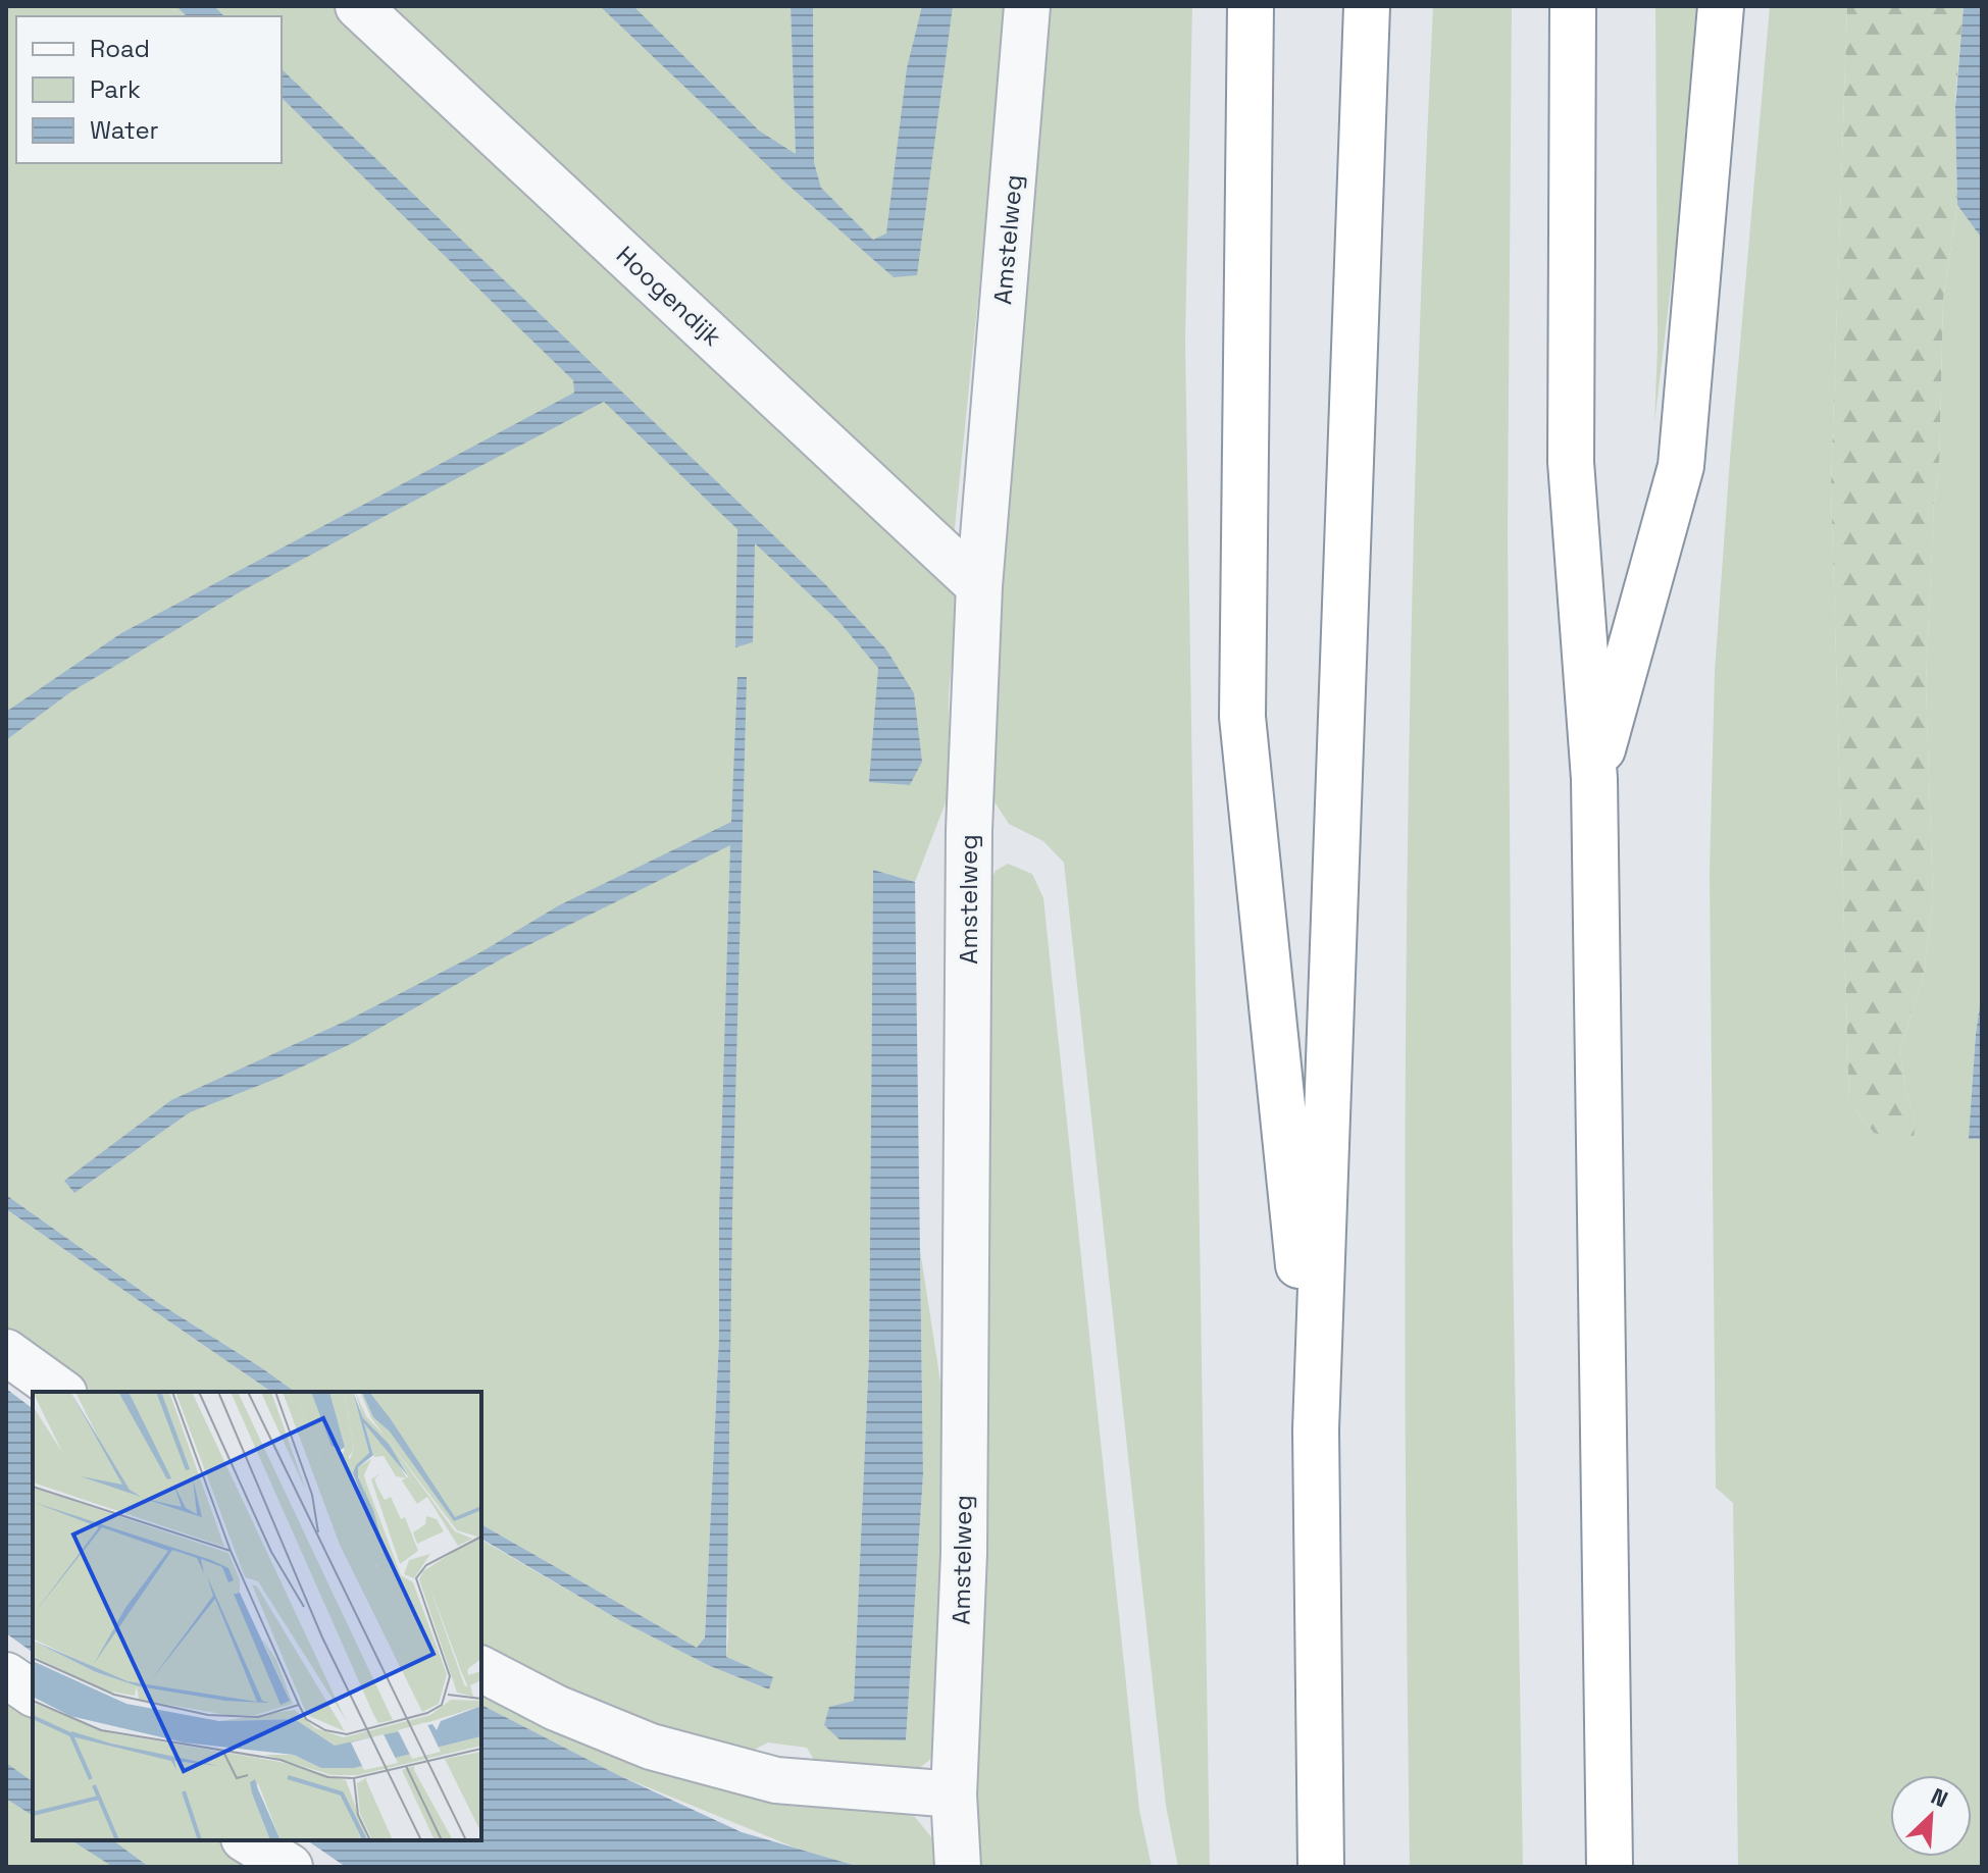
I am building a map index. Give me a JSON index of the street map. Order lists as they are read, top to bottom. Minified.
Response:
{"streets":{"street":["Amstelweg","Hoogendijk"]},"crossings":[["Amstelweg","Hoogendijk"]],"legend":["Road","Park","Water"],"north":"top right"}
